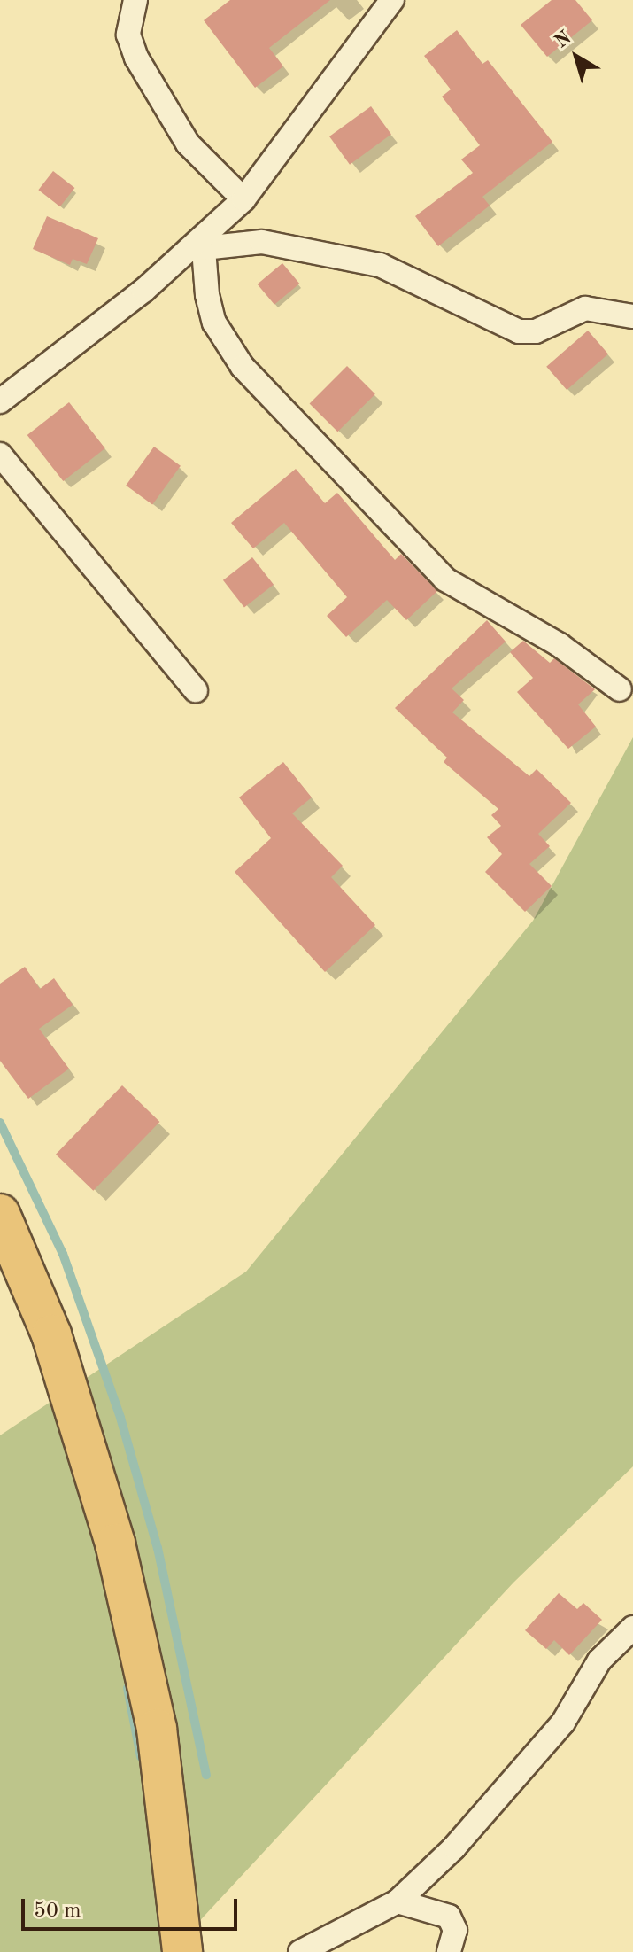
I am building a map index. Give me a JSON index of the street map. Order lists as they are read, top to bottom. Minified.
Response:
{"scale_bar":"50 m","north":"top left"}
